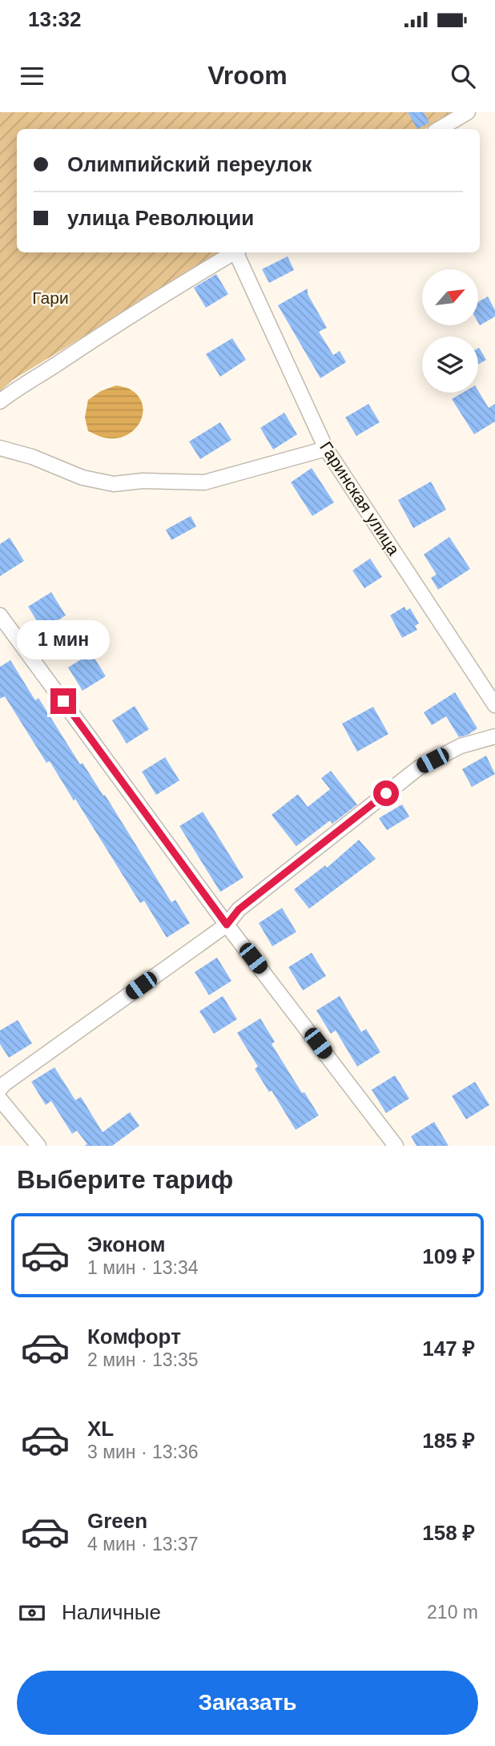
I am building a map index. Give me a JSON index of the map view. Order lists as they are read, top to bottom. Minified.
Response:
{"streets":{"street":["Гаринская улица"]},"parks":["Гари"],"north":"top right","page":{"status":"13:32","header":"Vroom","banner":["Олимпийский переулок","улица Революции"],"bubble":"1 мин","heading":"Выберите тариф","list":[{"name":"Эконом","note":"1 мин · 13:34","value":"109 ₽"},{"name":"Комфорт","note":"2 мин · 13:35","value":"147 ₽"},{"name":"XL","note":"3 мин · 13:36","value":"185 ₽"},{"name":"Green","note":"4 мин · 13:37","value":"158 ₽"}],"pay":["Наличные","210 m"],"buttons":"Заказать"}}
